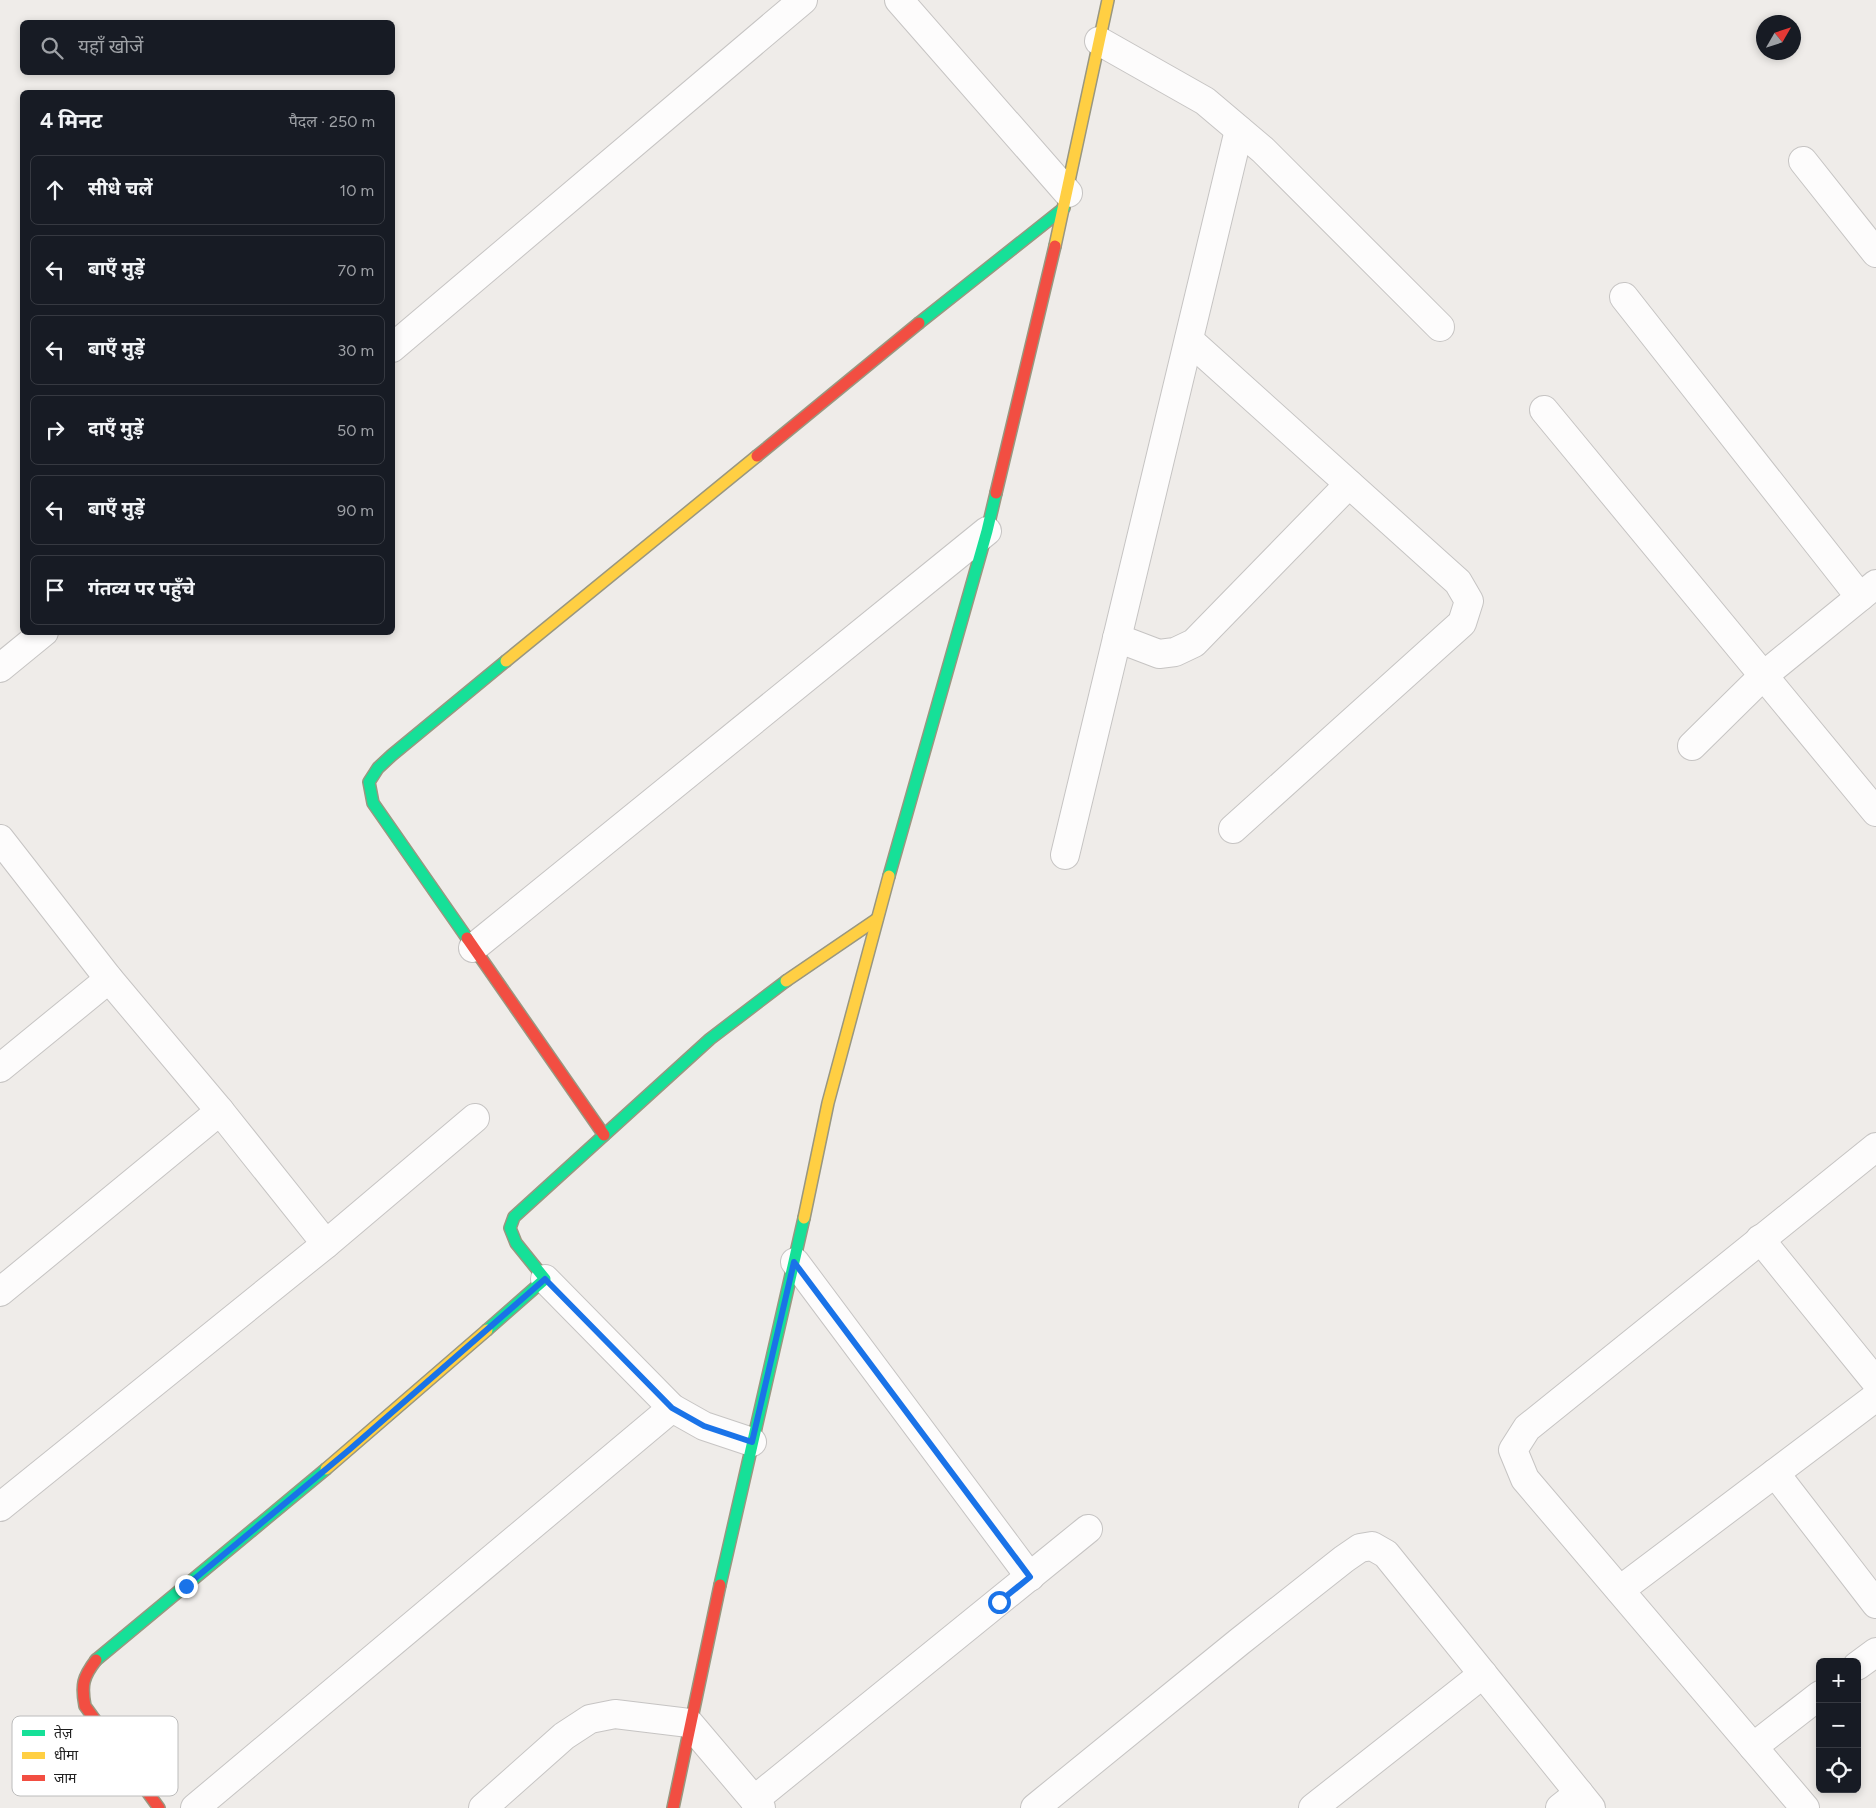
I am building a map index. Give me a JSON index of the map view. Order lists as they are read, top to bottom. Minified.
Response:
{"legend":["तेज़","धीमा","जाम"],"north":"top right","page":{"search":"यहाँ खोजें","heading":["4 मिनट","पैदल · 250 m"],"list":[["सीधे चलें","10 m"],["बाएँ मुड़ें","70 m"],["बाएँ मुड़ें","30 m"],["दाएँ मुड़ें","50 m"],["बाएँ मुड़ें","90 m"],"गंतव्य पर पहुँचे"],"map_buttons":["+","−"]}}
